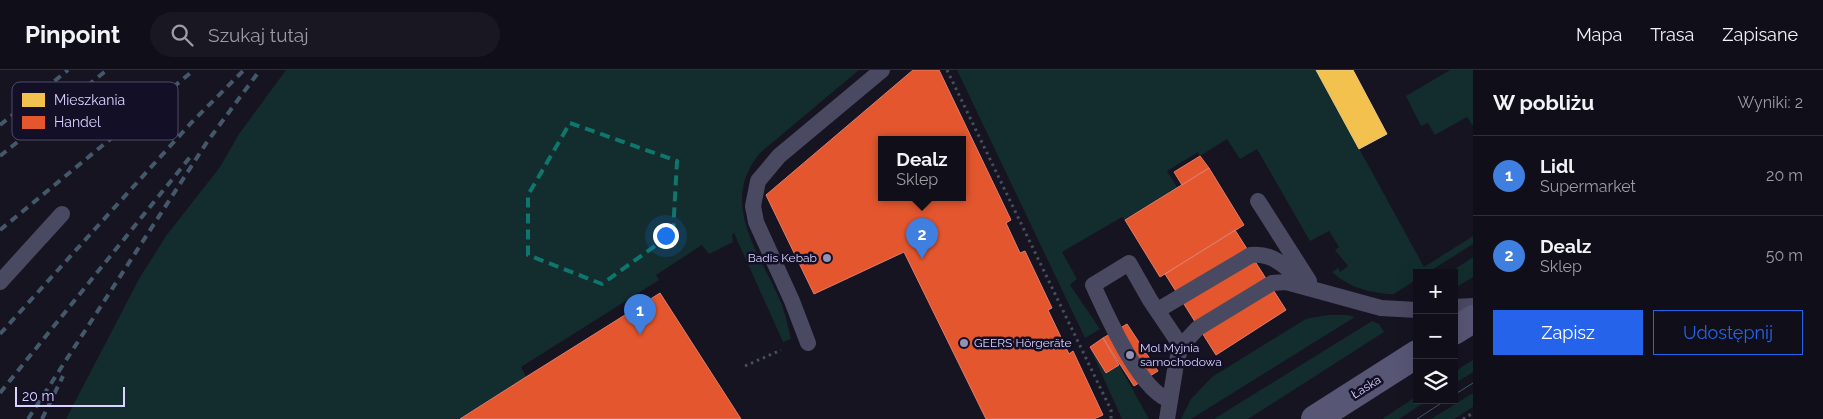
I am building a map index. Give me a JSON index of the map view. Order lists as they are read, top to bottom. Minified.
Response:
{"streets":{"main road":["Łaska"]},"places":["Badis Kebab","GEERS Hörgeräte","Mol Myjnia samochodowa"],"legend":["Mieszkania","Handel"],"scale_bar":"20 m","page":{"header":"Pinpoint","search":"Szukaj tutaj","nav":["Mapa","Trasa","Zapisane"],"heading":["W pobliżu","Wyniki: 2"],"list":[{"mark":"1","name":"Lidl","note":"Supermarket","value":"20 m"},{"mark":"2","name":"Dealz","note":"Sklep","value":"50 m"}],"popup":["Dealz","Sklep"],"pins":["2","1"],"map_buttons":["+","−"],"buttons":["Zapisz","Udostępnij"],"scale":"20 m"}}
